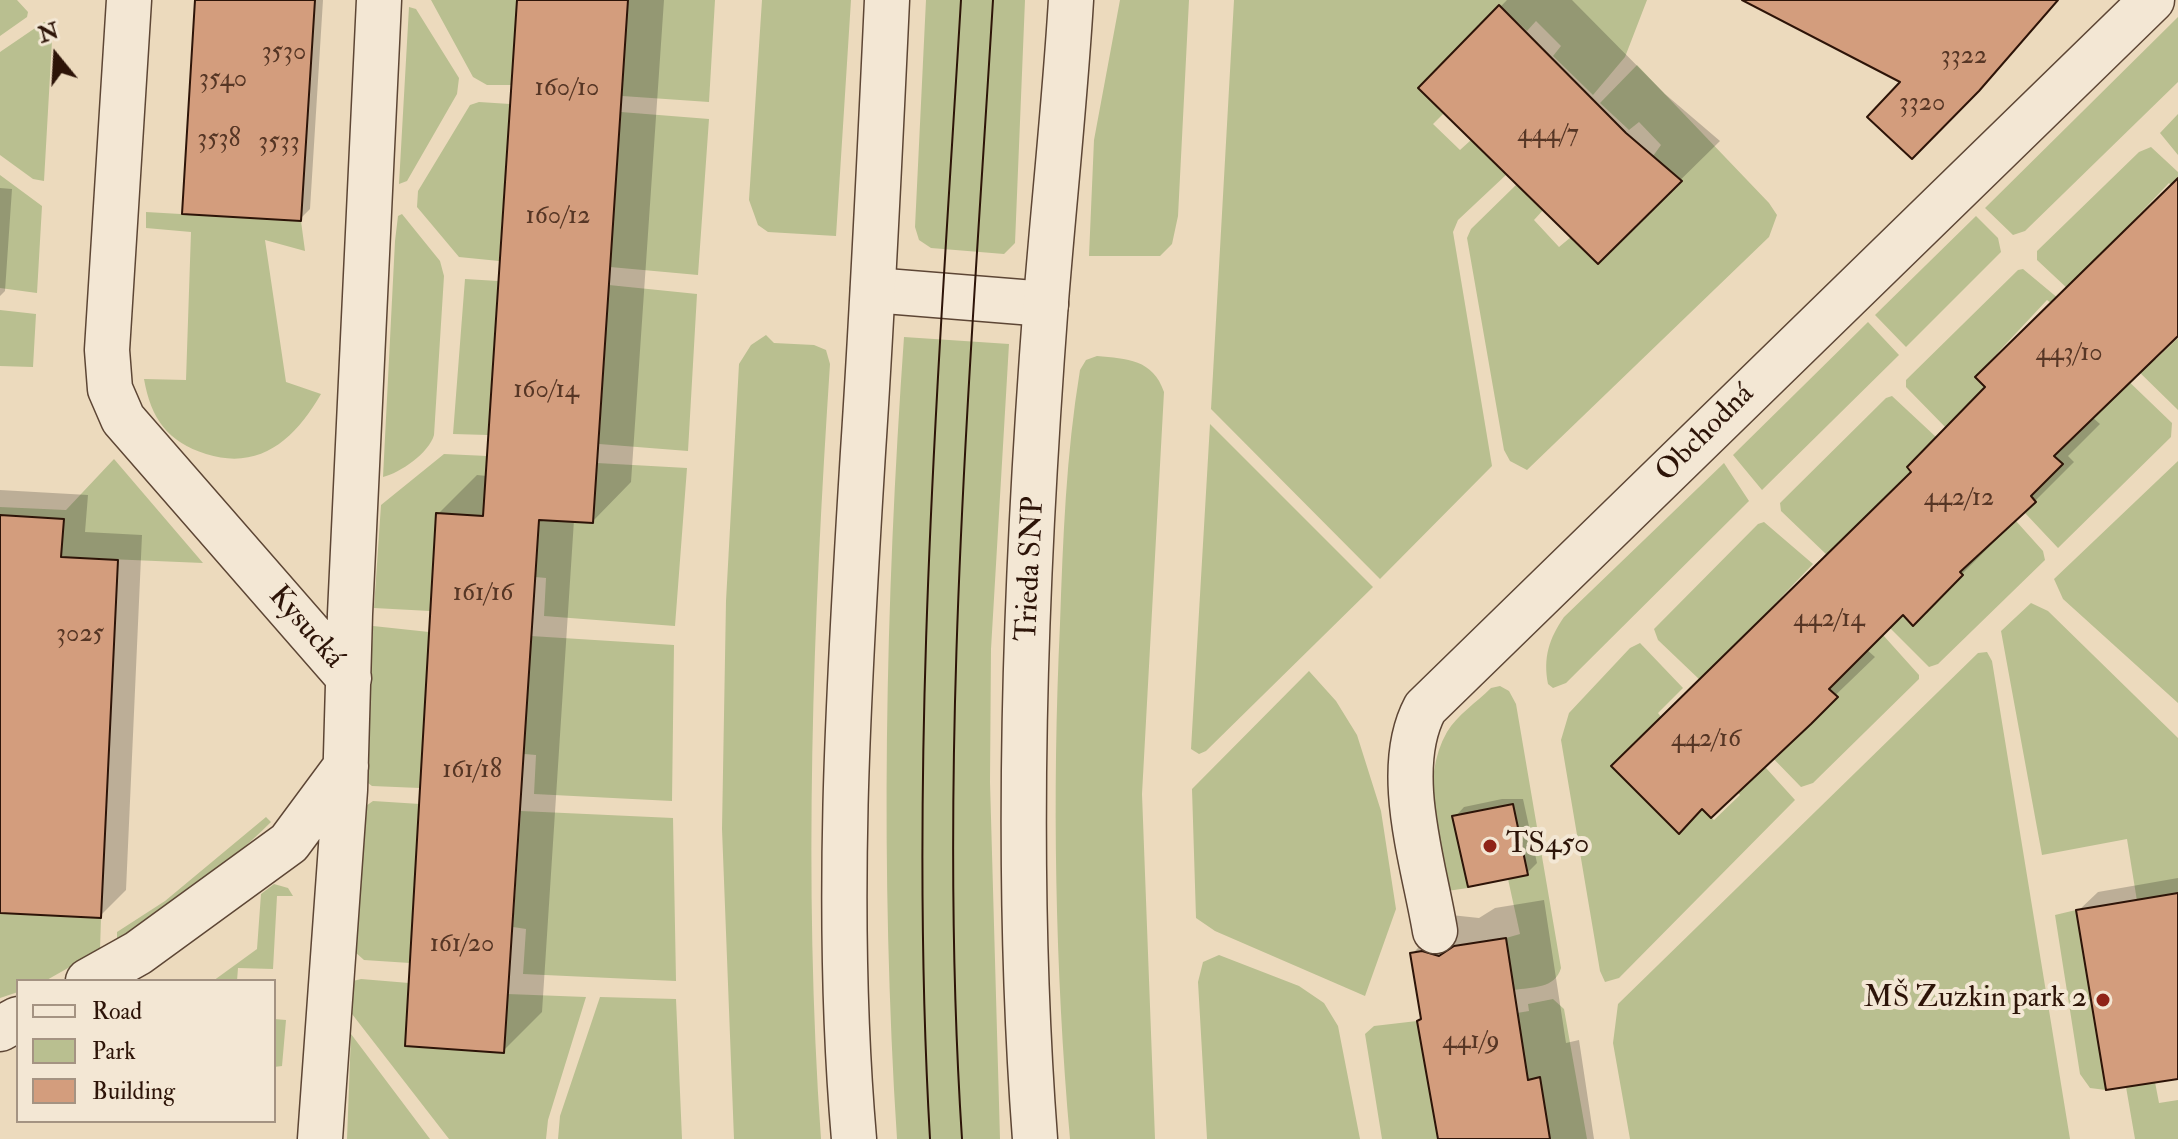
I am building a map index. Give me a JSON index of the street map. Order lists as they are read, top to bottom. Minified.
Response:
{"streets":{"street":["Obchodná","Trieda SNP","Kysucká"]},"places":["TS450","MŠ Zuzkin park 2"],"house_numbers":["3530","3322","3540","160/10","3320","444/7","3538","3533","160/12","443/10","160/14","442/12","161/16","442/14","3025","442/16","161/18","161/20","441/9"],"legend":["Road","Park","Building"],"north":"top"}
